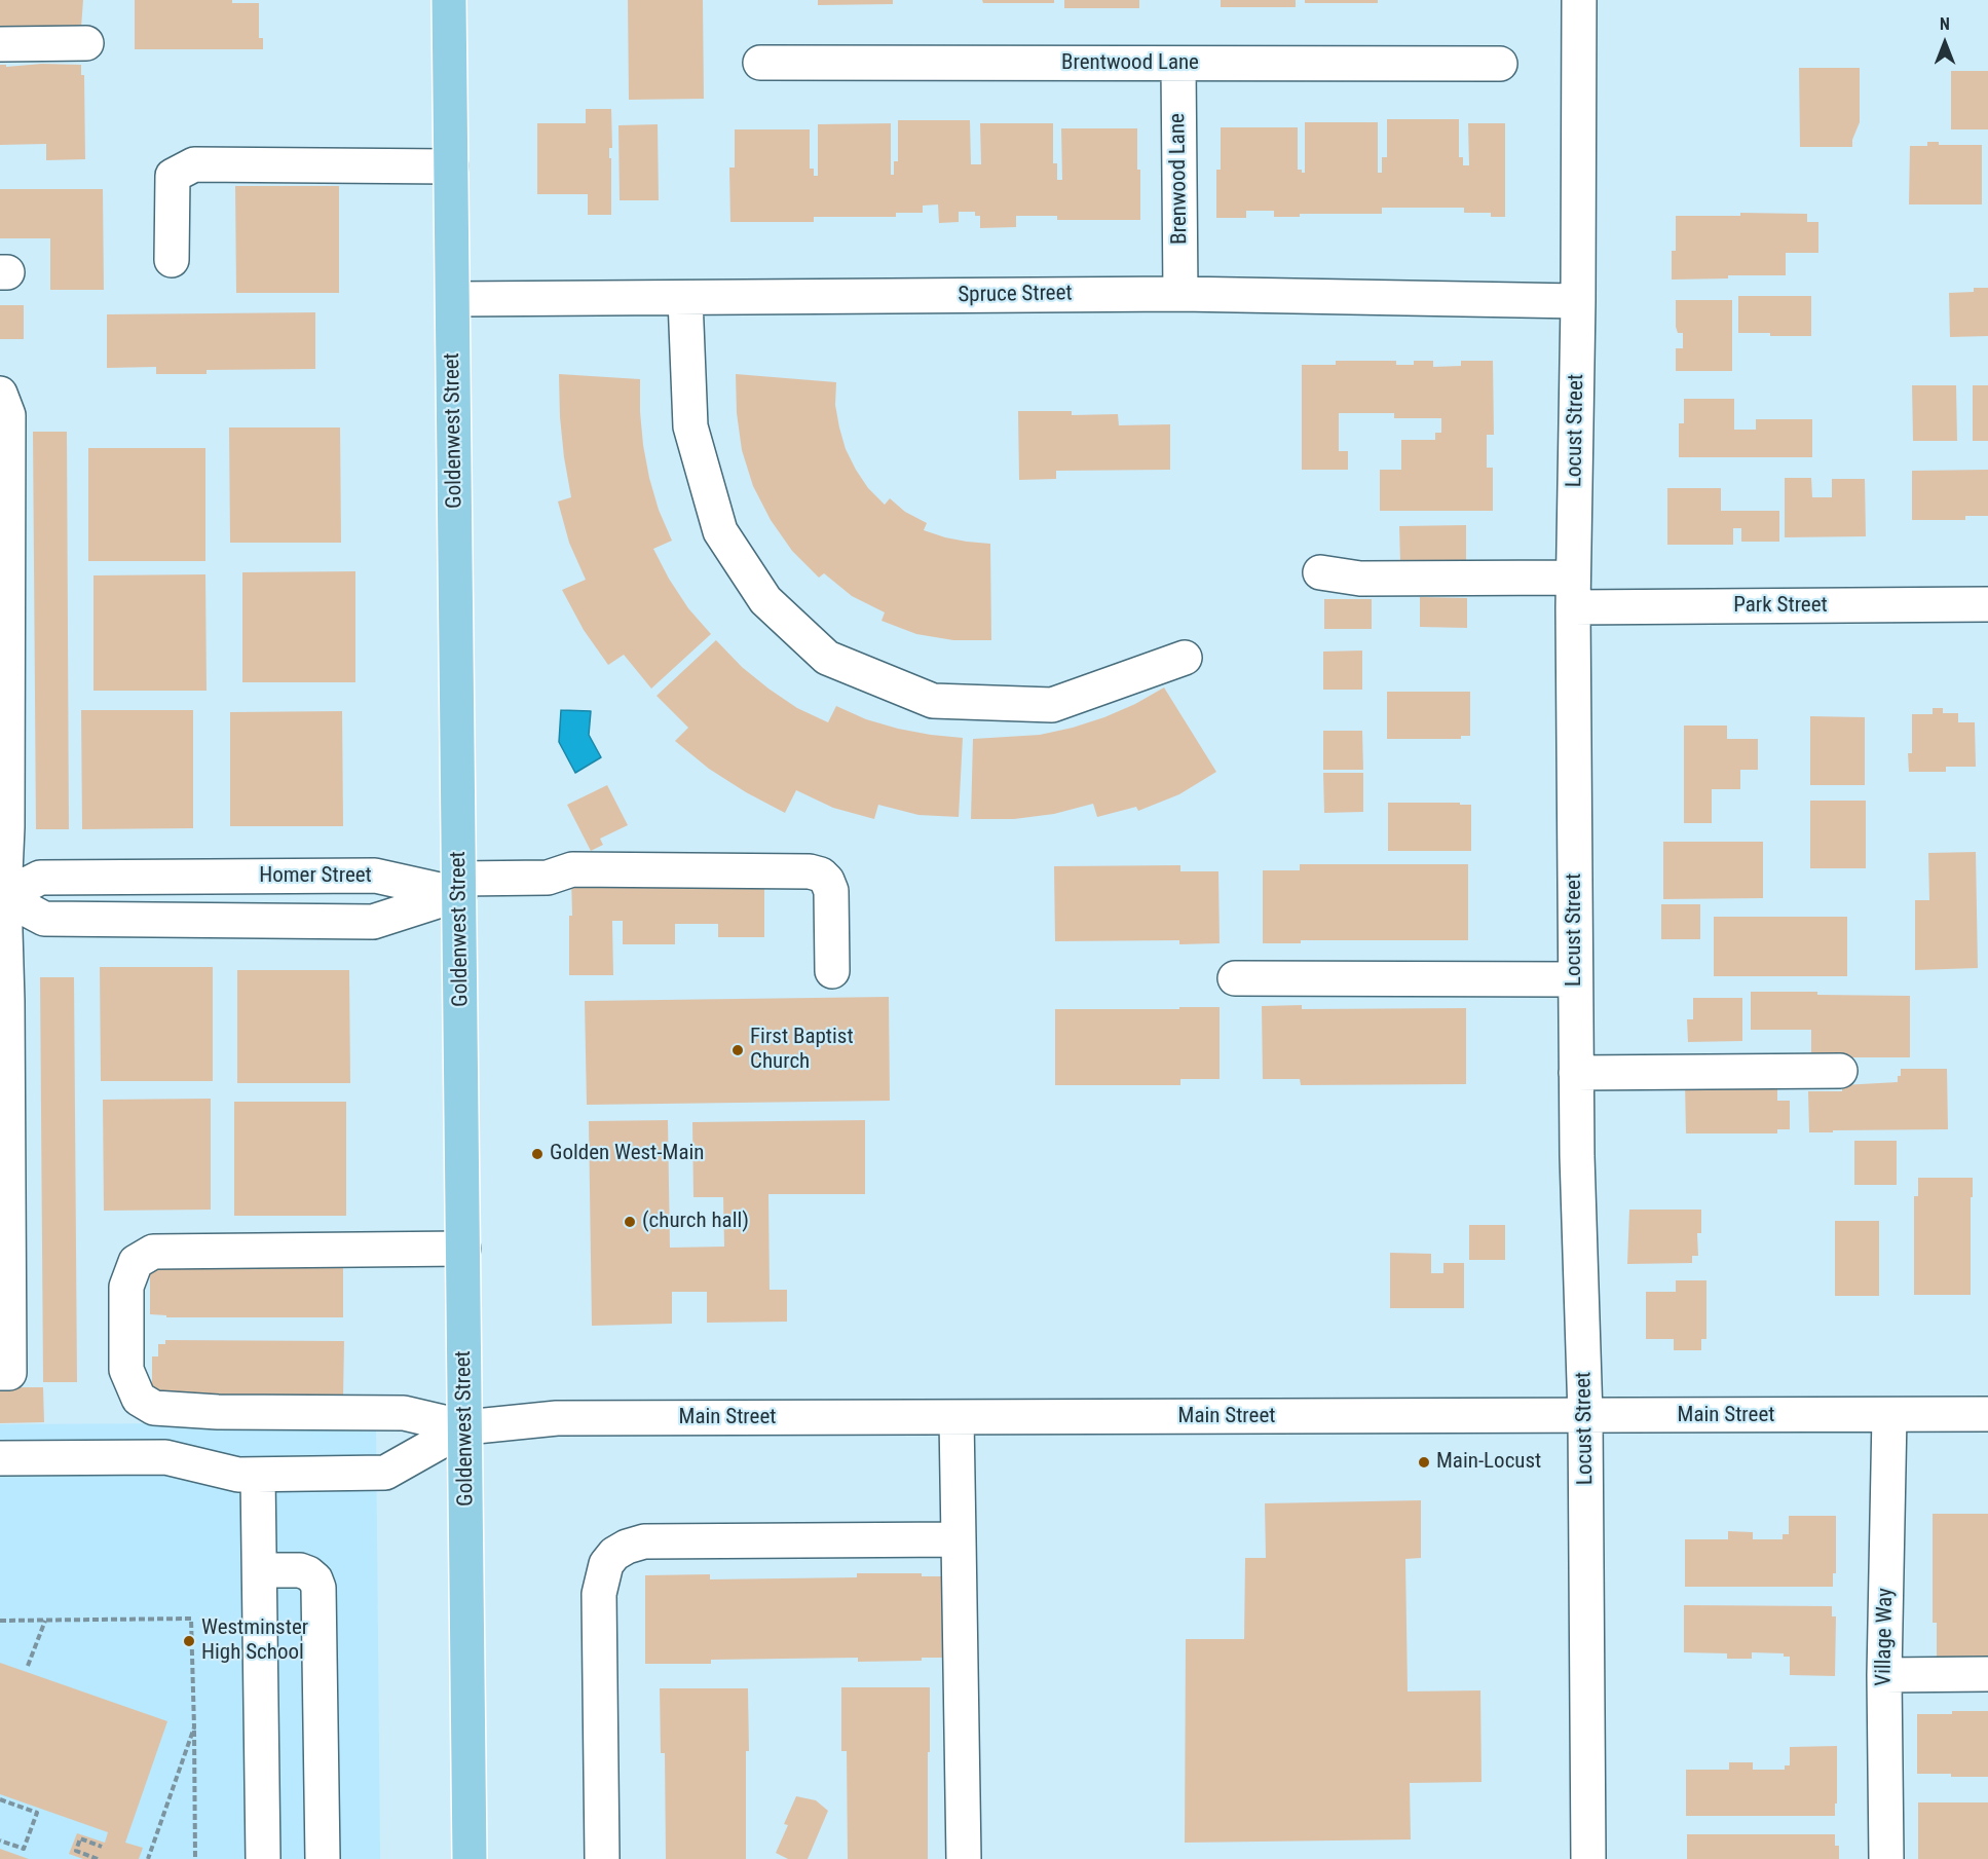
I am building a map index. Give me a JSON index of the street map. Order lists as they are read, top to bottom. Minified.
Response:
{"streets":{"main road":["Goldenwest Street"],"street":["Brentwood Lane","Brenwood Lane","Spruce Street","Locust Street","Park Street","Homer Street","Main Street","Village Way"]},"crossings":[["Brentwood Lane","Brenwood Lane"],["Brenwood Lane","Spruce Street"],["Spruce Street","Goldenwest Street"],["Spruce Street","Locust Street"],["Goldenwest Street","Homer Street"],["Goldenwest Street","Main Street"],["Locust Street","Park Street"],["Locust Street","Main Street"],["Main Street","Village Way"]],"places":["First Baptist Church","Golden West-Main","(church hall)","Main-Locust","Westminster High School"],"north":"top"}
